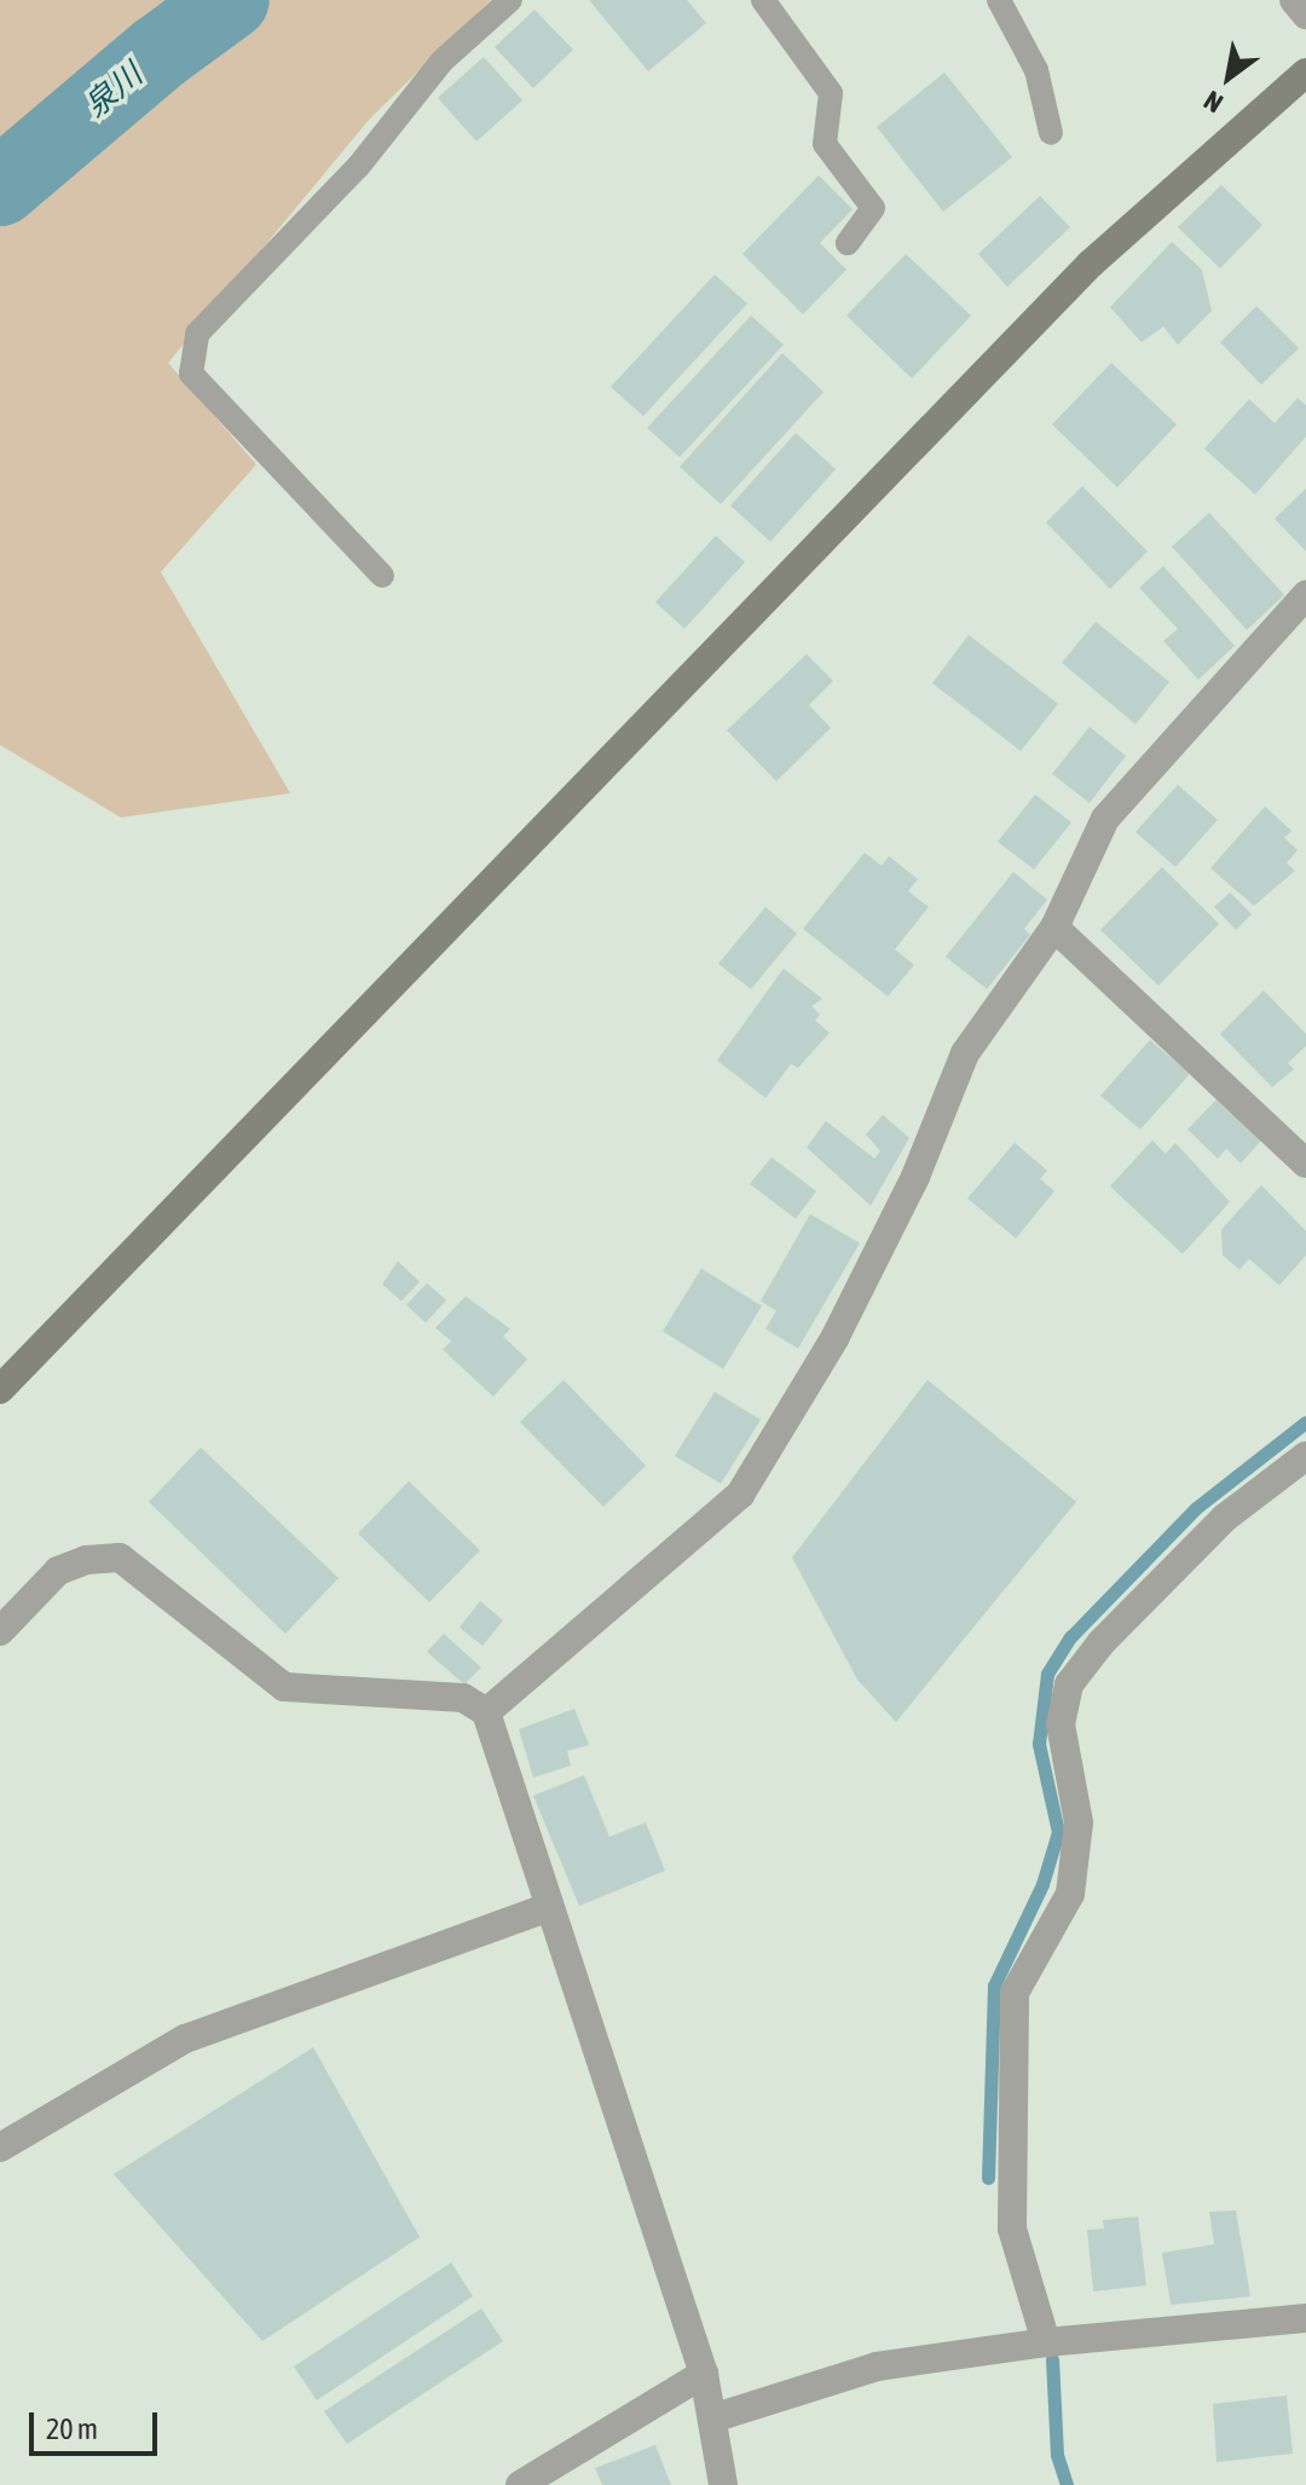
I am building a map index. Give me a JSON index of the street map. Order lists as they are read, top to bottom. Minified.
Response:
{"water":["泉川"],"scale_bar":"20 m","north":"bottom left"}
